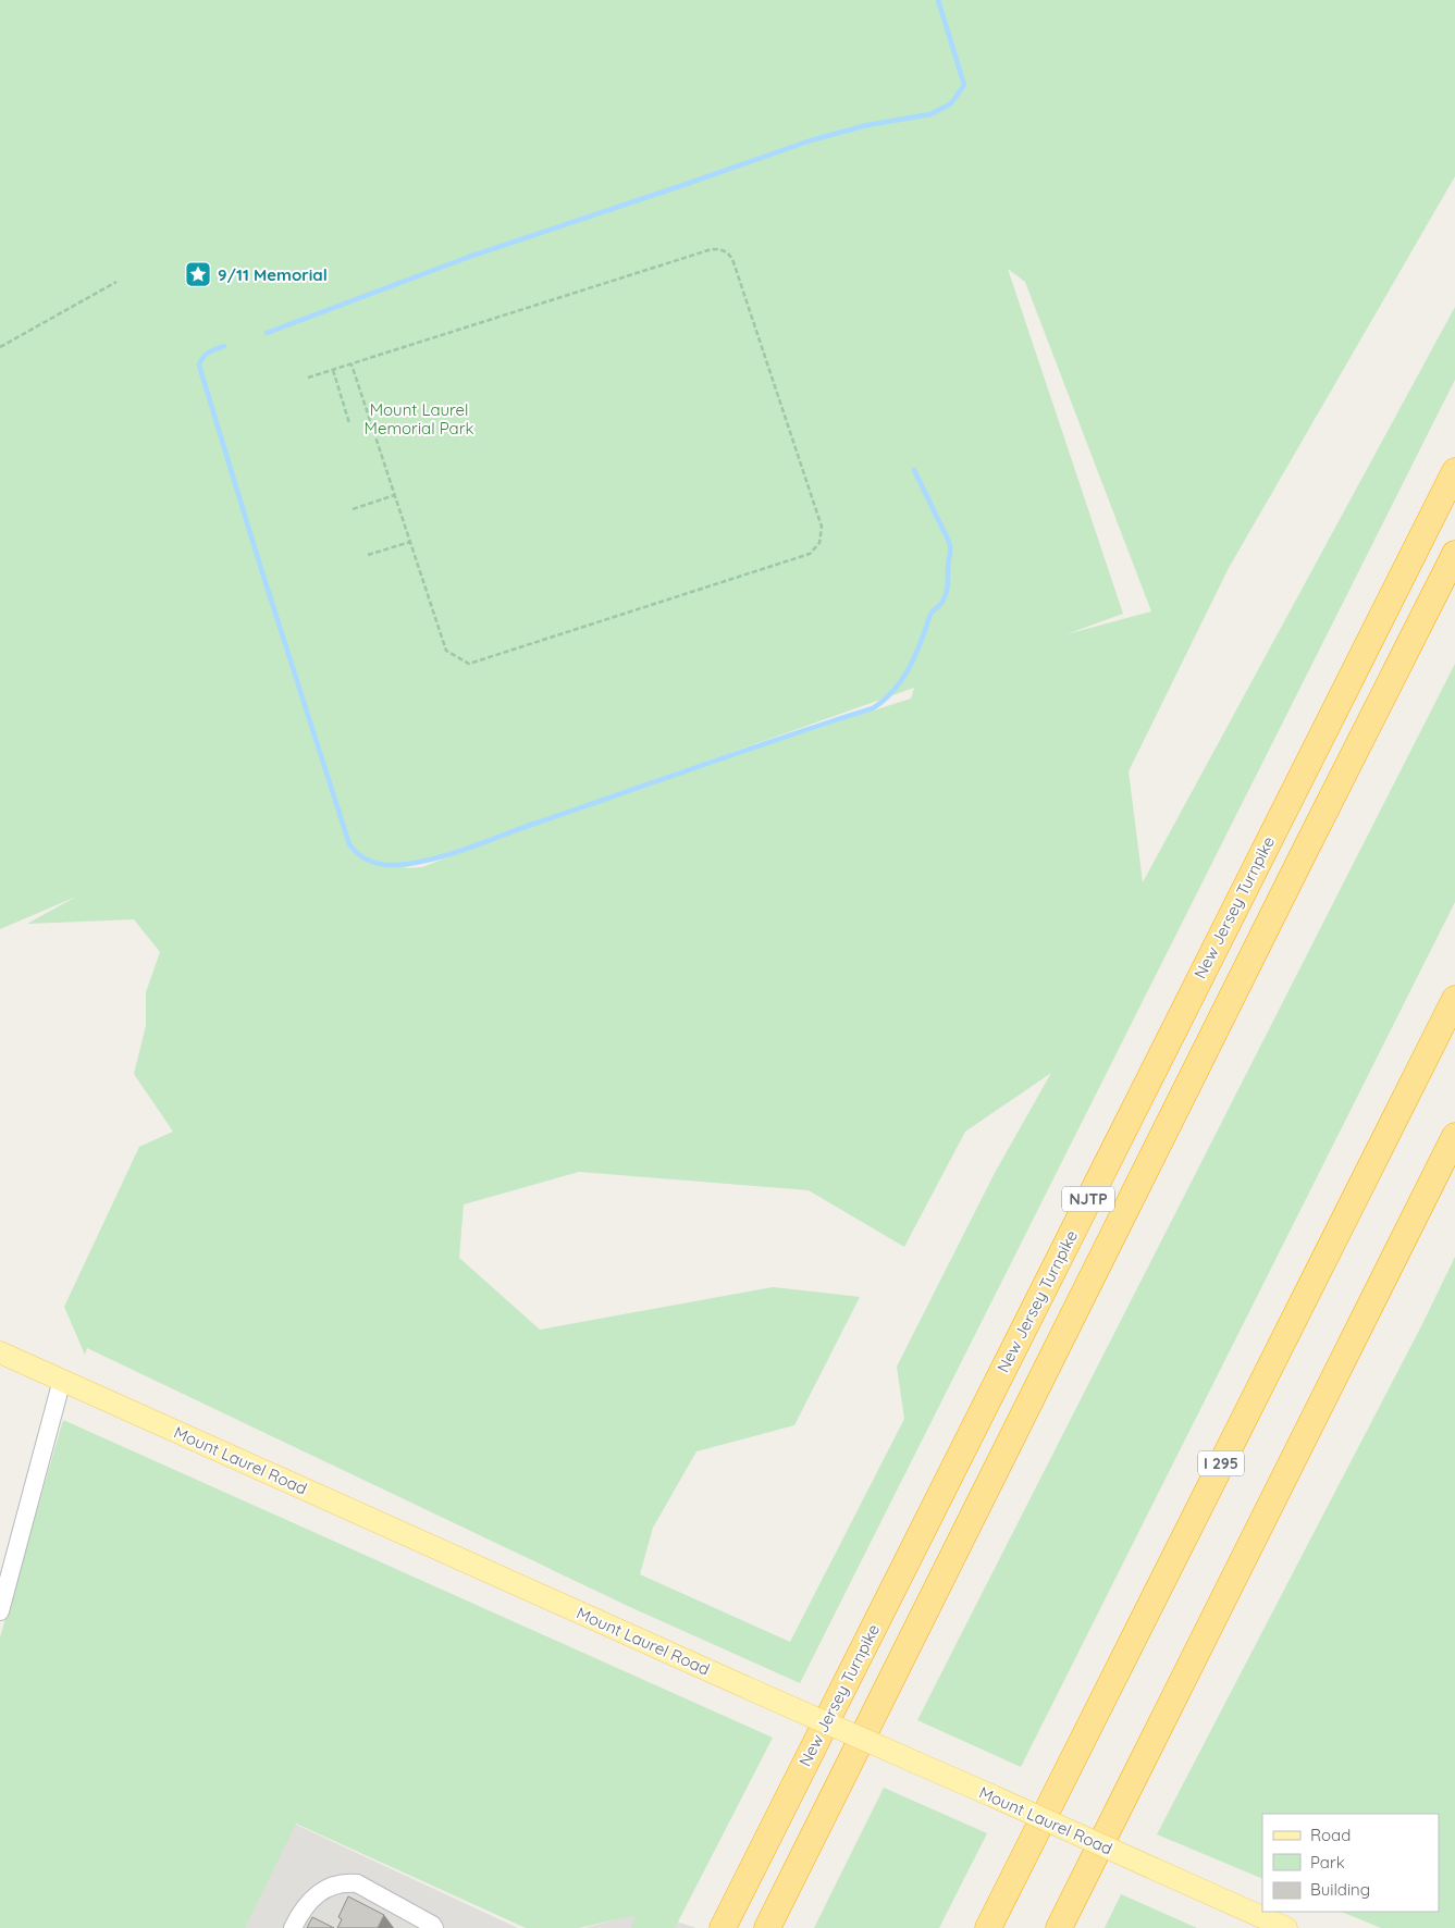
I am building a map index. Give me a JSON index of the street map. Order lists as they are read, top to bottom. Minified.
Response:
{"streets":{"highway":["New Jersey Turnpike","NJTP","I 295"],"main road":["Mount Laurel Road"]},"parks":["Mount Laurel Memorial Park"],"places":{"place":["9/11 Memorial"]},"legend":["Road","Park","Building"]}
